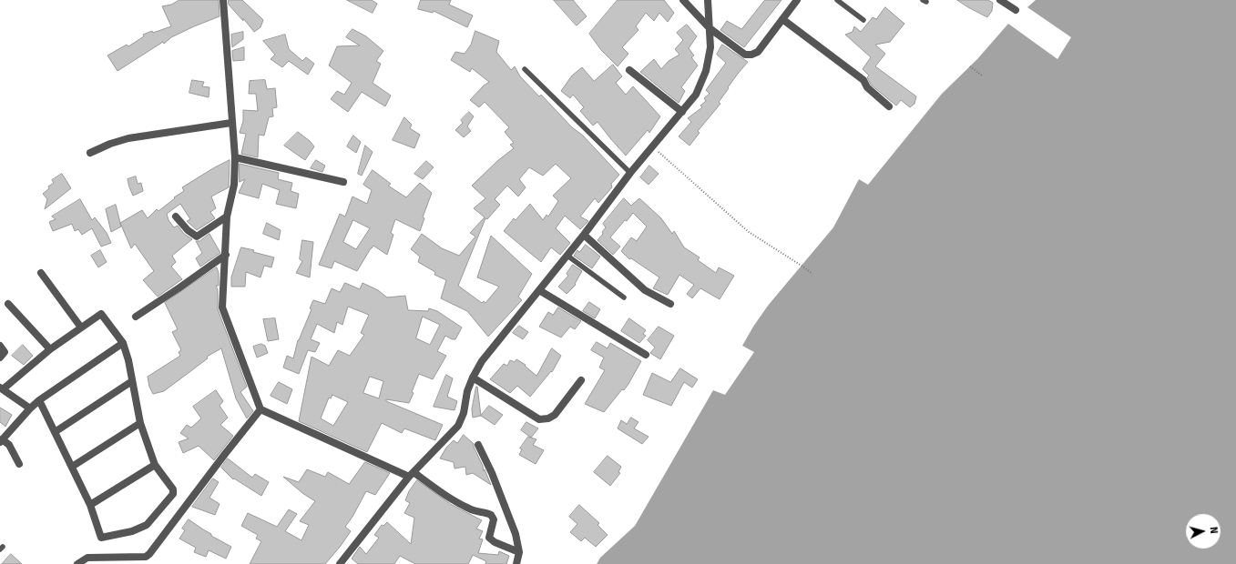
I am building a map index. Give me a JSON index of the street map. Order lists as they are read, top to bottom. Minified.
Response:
{"north":"right"}
